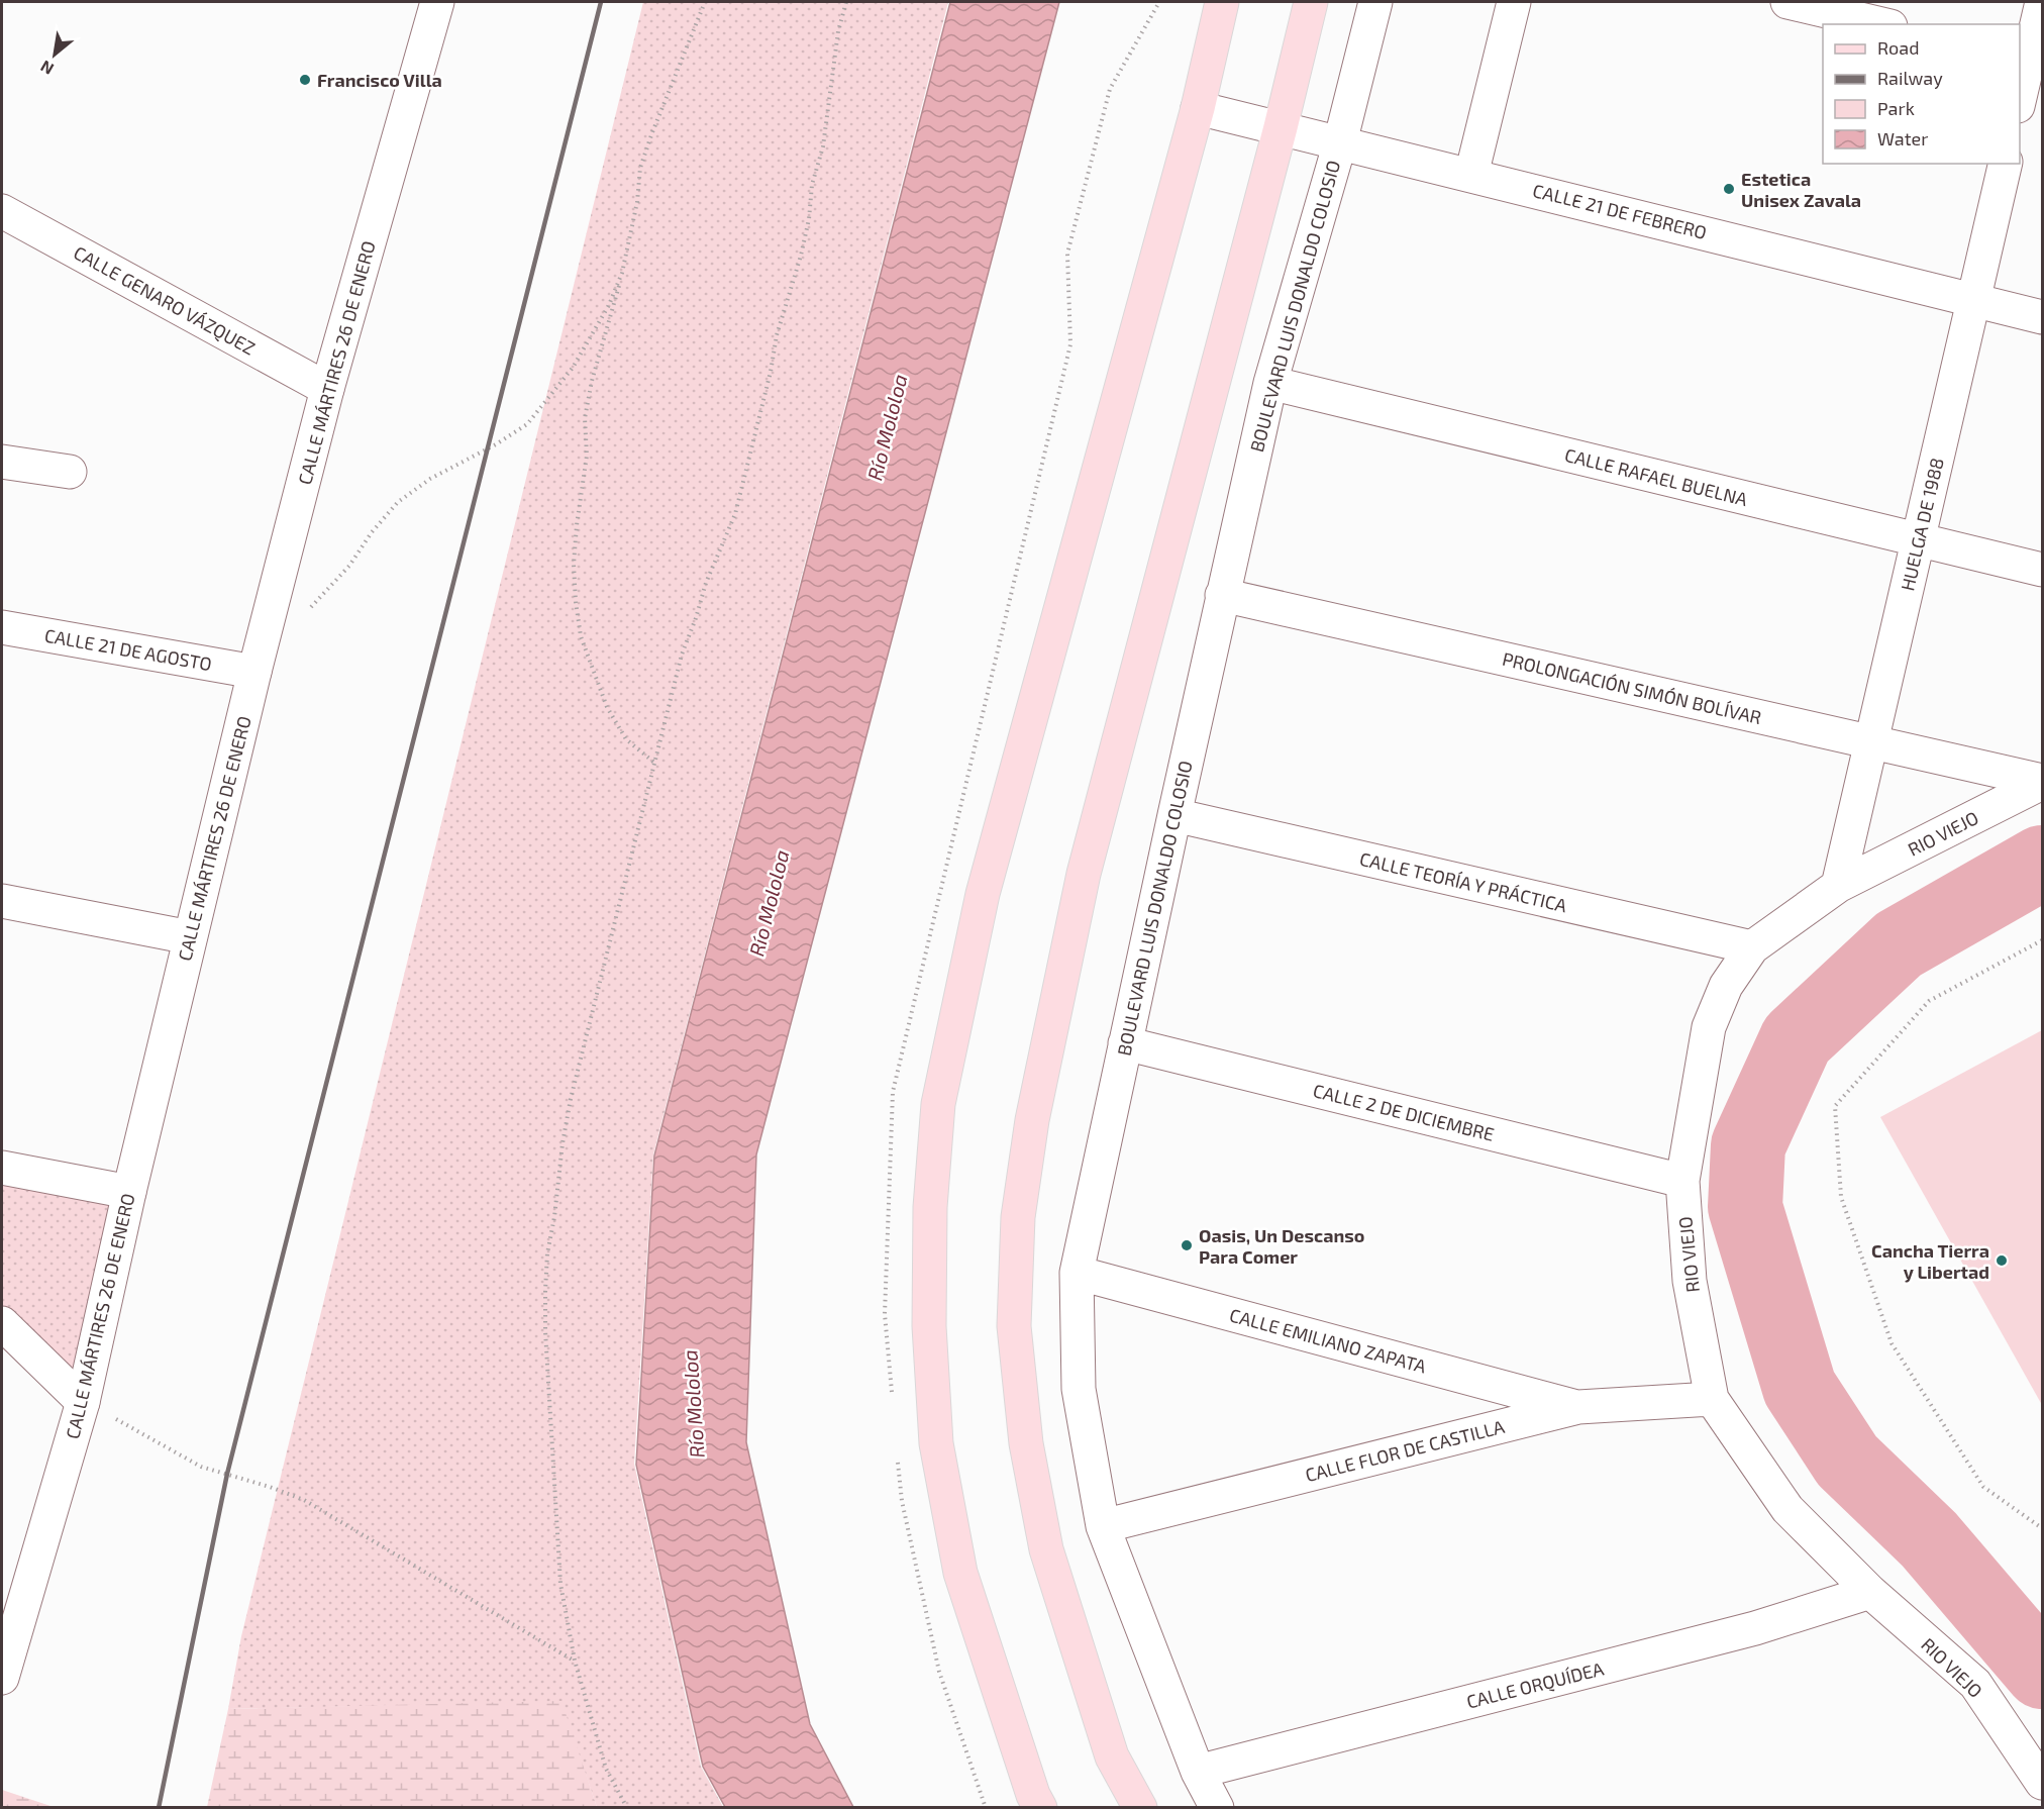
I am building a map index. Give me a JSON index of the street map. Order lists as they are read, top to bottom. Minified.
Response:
{"streets":{"street":["CALLE 21 DE FEBRERO","CALLE GENARO VÁZQUEZ","BOULEVARD LUIS DONALDO COLOSIO","CALLE MÁRTIRES 26 DE ENERO","CALLE RAFAEL BUELNA","HUELGA DE 1988","CALLE 21 DE AGOSTO","PROLONGACIÓN SIMÓN BOLÍVAR","RIO VIEJO","CALLE TEORÍA Y PRÁCTICA","CALLE 2 DE DICIEMBRE","CALLE EMILIANO ZAPATA","CALLE FLOR DE CASTILLA","CALLE ORQUÍDEA"]},"crossings":[["CALLE 21 DE FEBRERO","BOULEVARD LUIS DONALDO COLOSIO"],["CALLE 21 DE FEBRERO","HUELGA DE 1988"],["CALLE GENARO VÁZQUEZ","CALLE MÁRTIRES 26 DE ENERO"],["BOULEVARD LUIS DONALDO COLOSIO","CALLE RAFAEL BUELNA"],["BOULEVARD LUIS DONALDO COLOSIO","PROLONGACIÓN SIMÓN BOLÍVAR"],["BOULEVARD LUIS DONALDO COLOSIO","CALLE TEORÍA Y PRÁCTICA"],["BOULEVARD LUIS DONALDO COLOSIO","CALLE 2 DE DICIEMBRE"],["BOULEVARD LUIS DONALDO COLOSIO","CALLE EMILIANO ZAPATA"],["BOULEVARD LUIS DONALDO COLOSIO","CALLE FLOR DE CASTILLA"],["BOULEVARD LUIS DONALDO COLOSIO","CALLE ORQUÍDEA"],["CALLE MÁRTIRES 26 DE ENERO","CALLE 21 DE AGOSTO"],["CALLE RAFAEL BUELNA","HUELGA DE 1988"],["HUELGA DE 1988","PROLONGACIÓN SIMÓN BOLÍVAR"],["HUELGA DE 1988","RIO VIEJO"],["PROLONGACIÓN SIMÓN BOLÍVAR","RIO VIEJO"],["RIO VIEJO","CALLE TEORÍA Y PRÁCTICA"],["RIO VIEJO","CALLE 2 DE DICIEMBRE"],["RIO VIEJO","CALLE FLOR DE CASTILLA"],["RIO VIEJO","CALLE ORQUÍDEA"],["CALLE EMILIANO ZAPATA","CALLE FLOR DE CASTILLA"]],"water":["Río Mololoa"],"places":["Francisco Villa","Estetica Unisex Zavala","Oasis, Un Descanso Para Comer","Cancha Tierra y Libertad"],"legend":["Road","Railway","Park","Water"],"north":"bottom left"}
